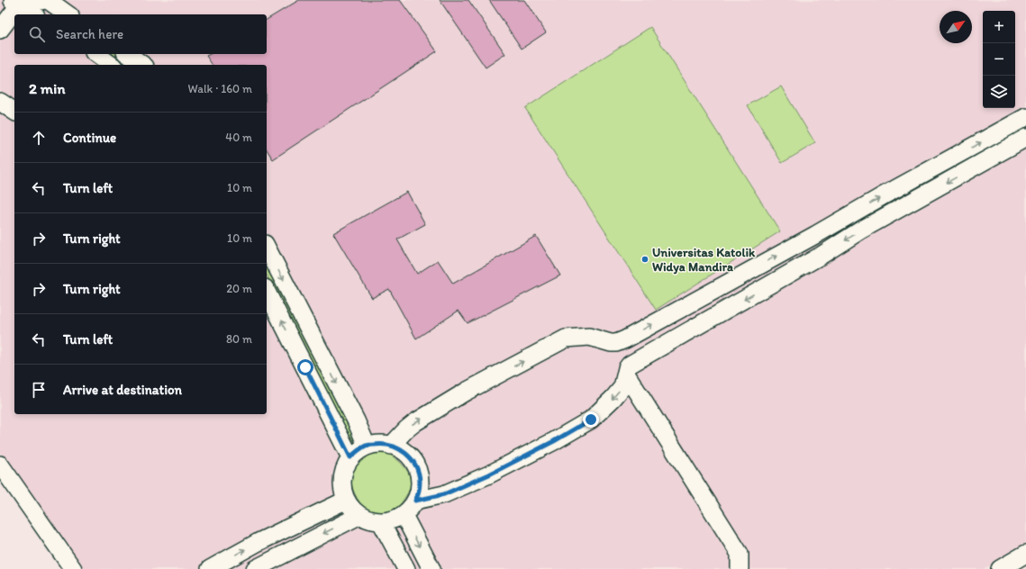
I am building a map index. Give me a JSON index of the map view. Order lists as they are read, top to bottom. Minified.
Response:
{"places":["Universitas Katolik Widya Mandira"],"north":"top right","page":{"map_buttons":["+","−"],"search":"Search here","heading":["2 min","Walk · 160 m"],"list":[["Continue","40 m"],["Turn left","10 m"],["Turn right","10 m"],["Turn right","20 m"],["Turn left","80 m"],"Arrive at destination"]}}
